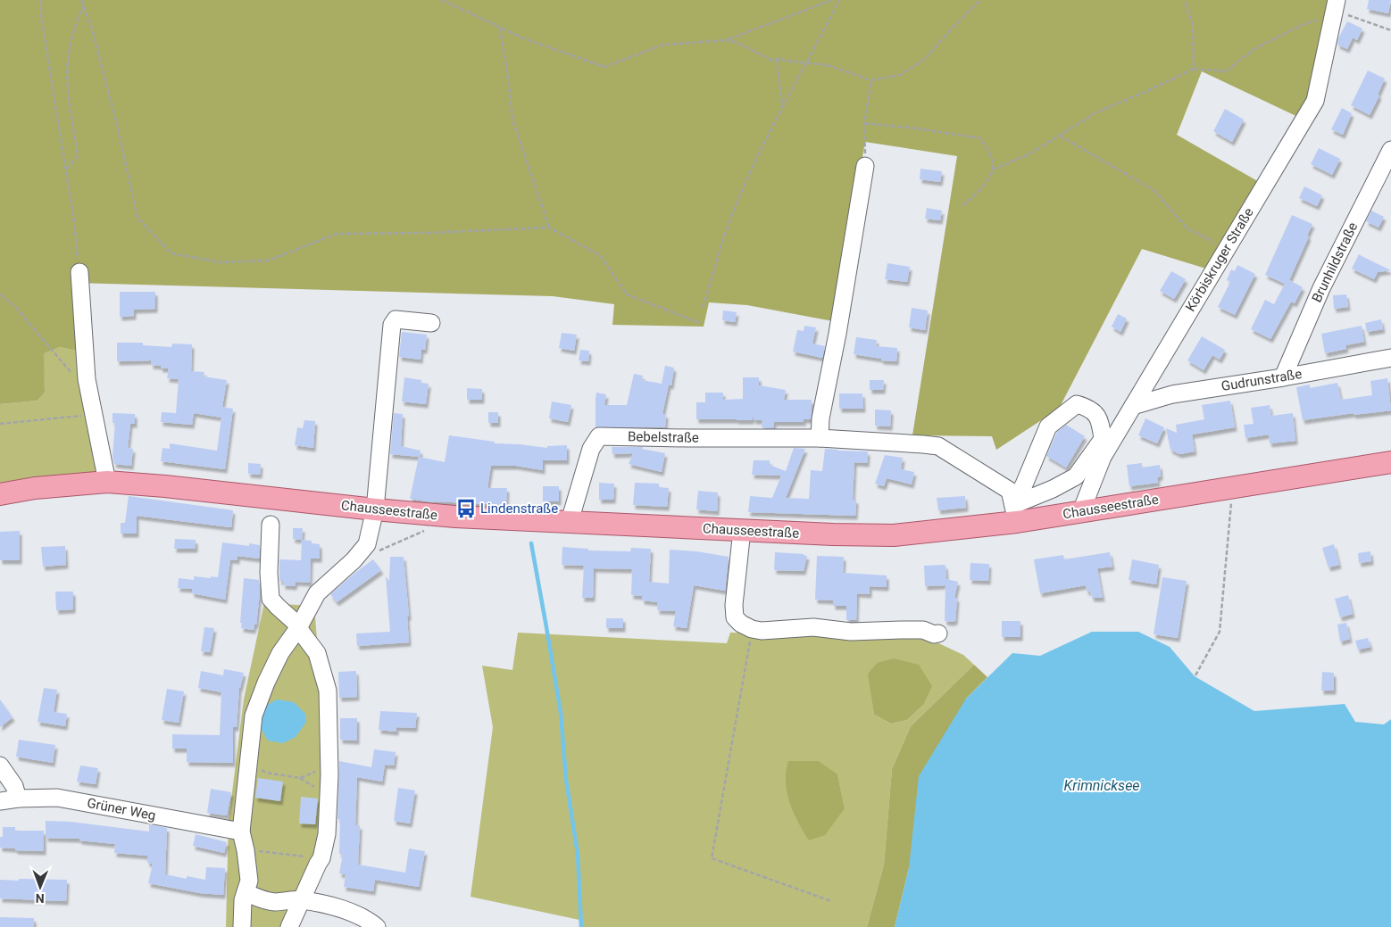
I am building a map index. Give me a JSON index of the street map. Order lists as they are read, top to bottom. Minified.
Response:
{"streets":{"main road":["Chausseestraße"],"street":["Körbiskruger Straße","Brunhildstraße","Gudrunstraße","Bebelstraße","Grüner Weg"]},"crossings":[["Körbiskruger Straße","Gudrunstraße"],["Körbiskruger Straße","Chausseestraße"],["Brunhildstraße","Gudrunstraße"],["Bebelstraße","Chausseestraße"]],"water":["Krimnicksee"],"places":{"bus stop":["Lindenstraße"]},"north":"bottom"}
